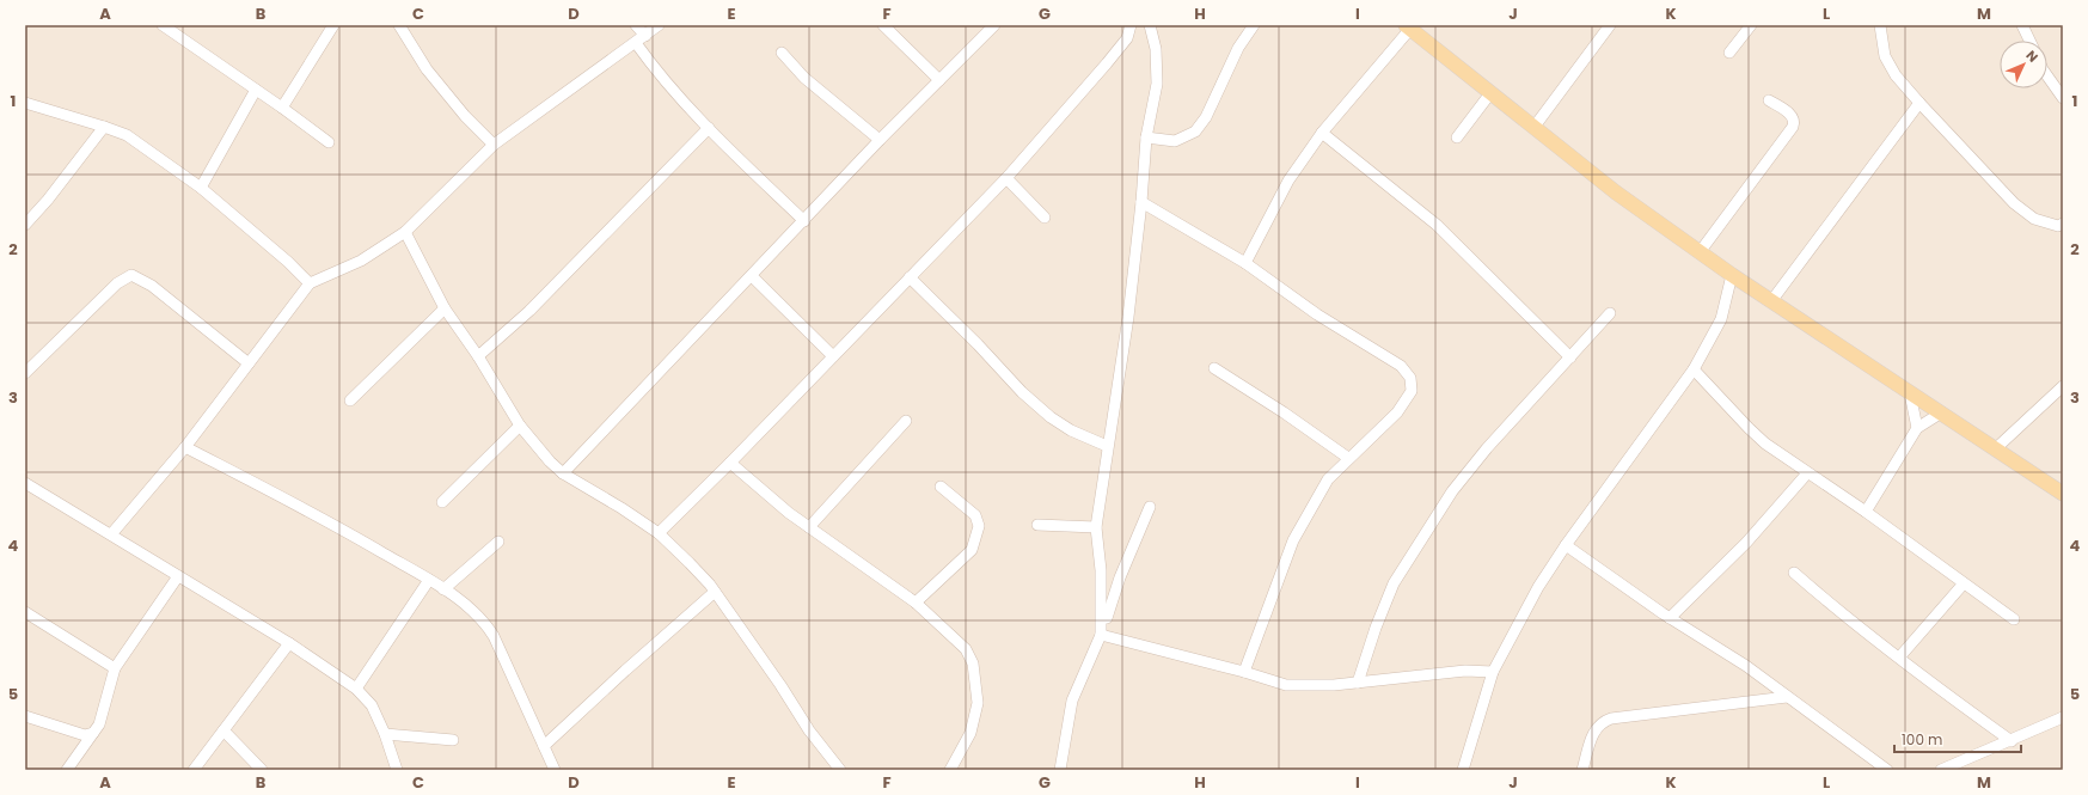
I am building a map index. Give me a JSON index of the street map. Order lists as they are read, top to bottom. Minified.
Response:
{"scale_bar":"100 m","north":"top right","grid":{"columns":["A","B","C","D","E","F","G","H","I","J","K","L","M"],"rows":["1","2","3","4","5"]}}
